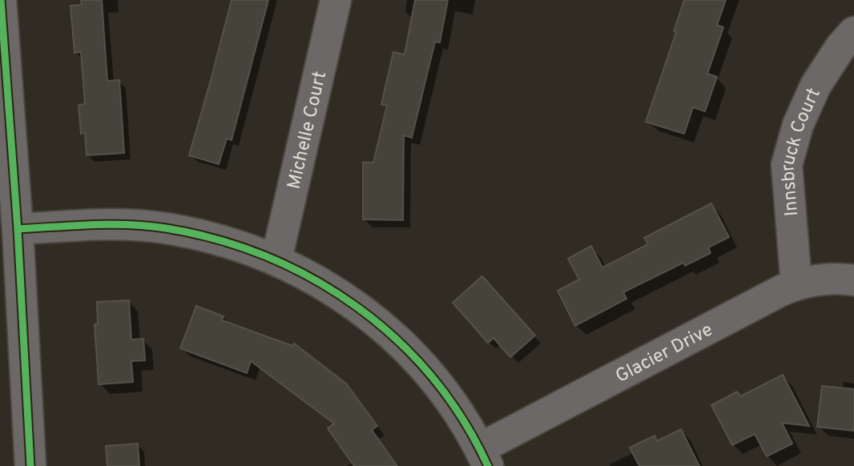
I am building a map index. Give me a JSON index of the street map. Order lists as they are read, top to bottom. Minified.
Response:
{"streets":{"street":["Michelle Court","Innsbruck Court","Glacier Drive"]},"crossings":[["Innsbruck Court","Glacier Drive"]]}
